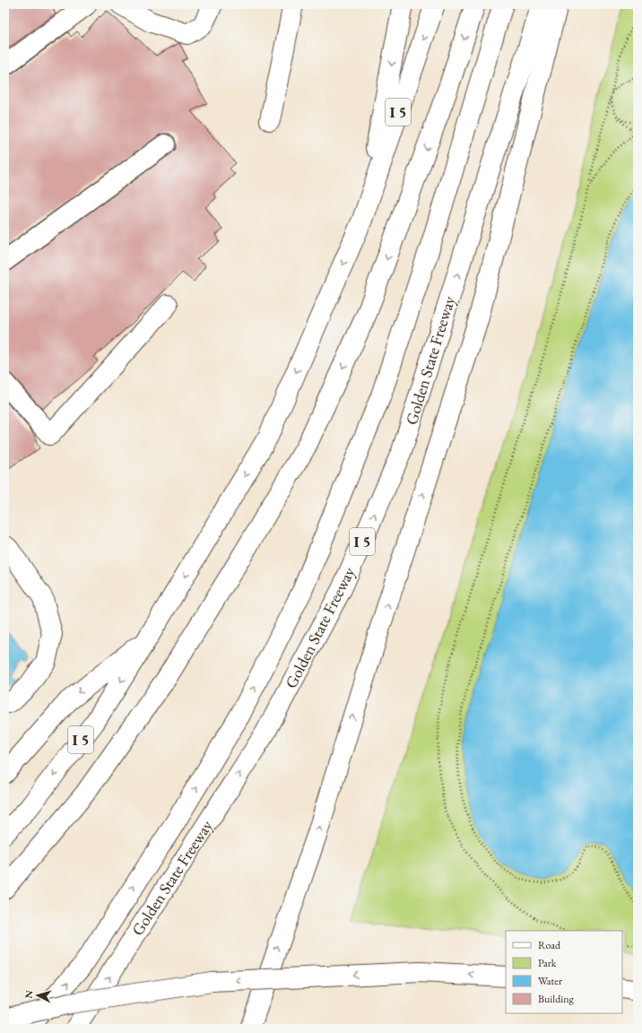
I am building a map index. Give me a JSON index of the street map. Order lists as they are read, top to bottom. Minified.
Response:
{"streets":{"main road":["I 5","Golden State Freeway"]},"legend":["Road","Park","Water","Building"],"north":"left"}
